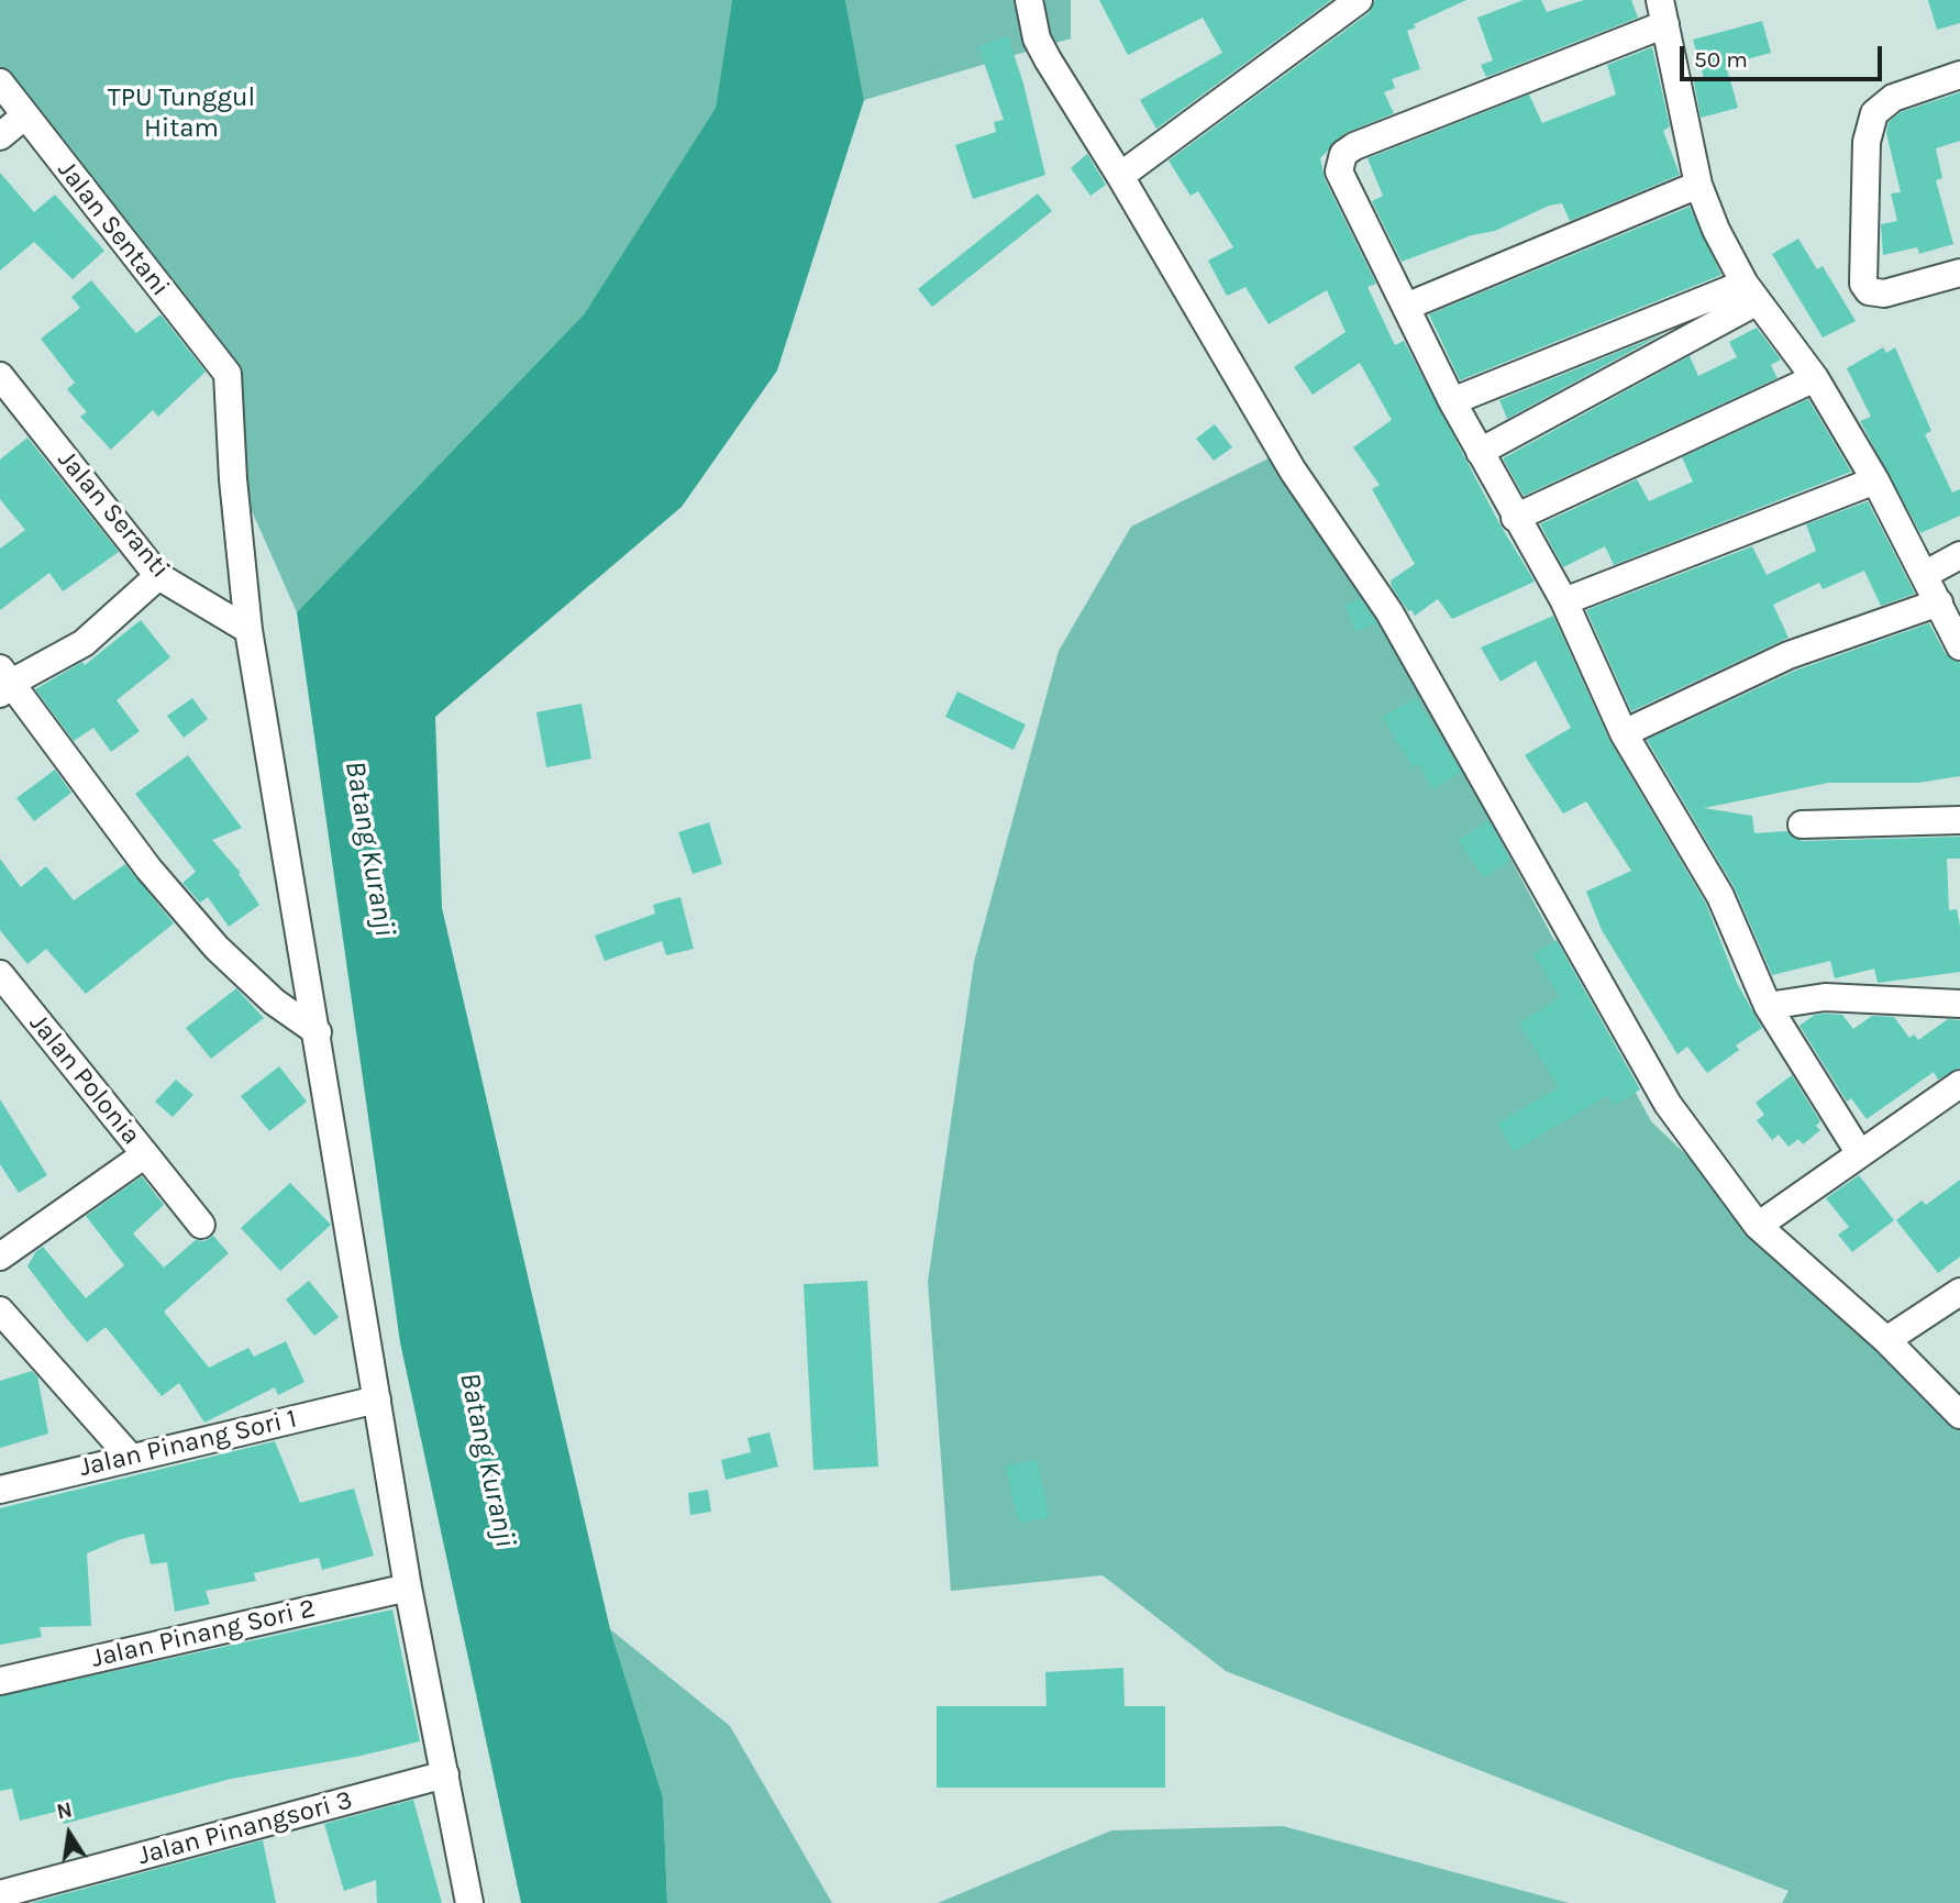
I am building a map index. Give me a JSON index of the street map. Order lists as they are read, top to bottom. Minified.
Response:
{"streets":{"street":["Jalan Sentani","Jalan Seranti","Jalan Polonia","Jalan Pinang Sori 1","Jalan Pinang Sori 2","Jalan Pinangsori 3"]},"crossings":[["Jalan Sentani","Jalan Seranti"]],"water":["Batang Kuranji"],"parks":["TPU Tunggul Hitam"],"scale_bar":"50 m","north":"top"}
